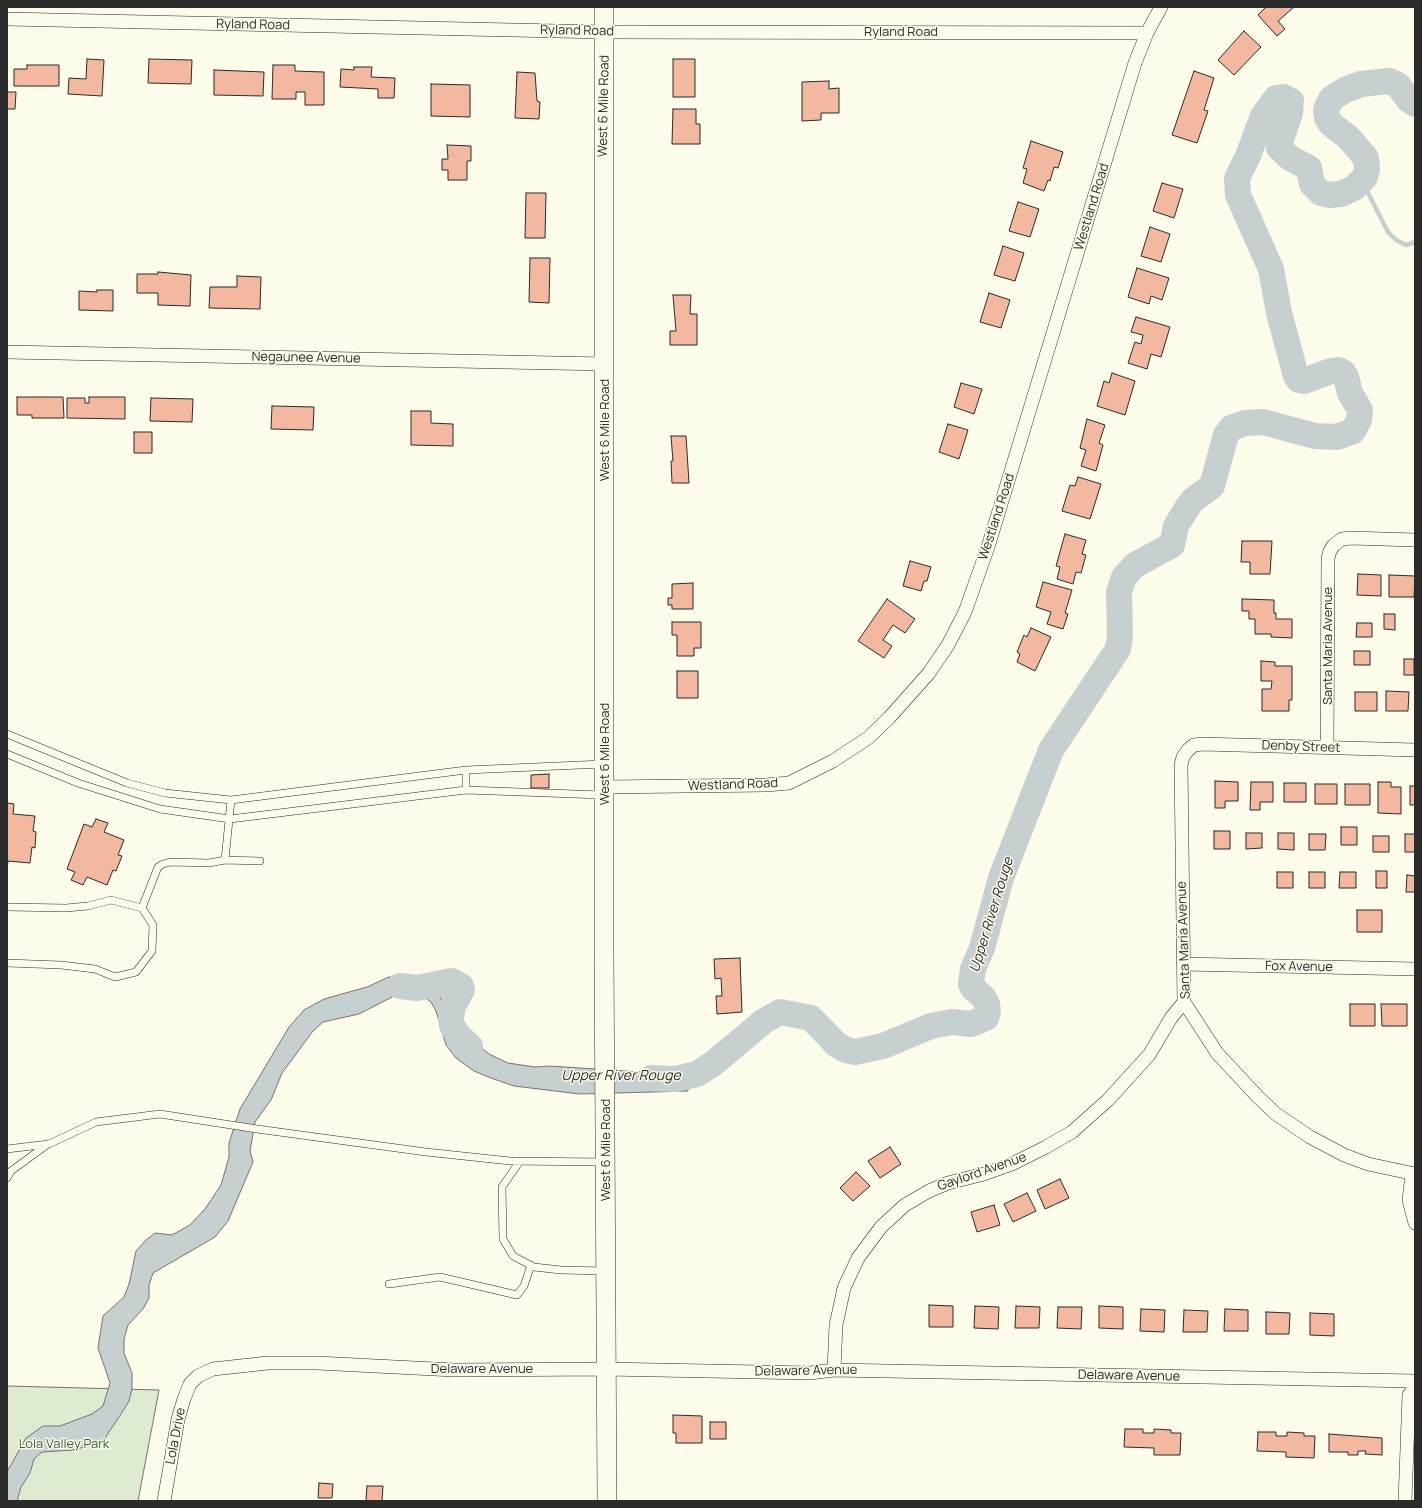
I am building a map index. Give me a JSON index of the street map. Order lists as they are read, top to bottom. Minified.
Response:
{"streets":{"main road":["West 6 Mile Road"],"street":["Ryland Road","Westland Road","Negaunee Avenue","Santa Maria Avenue","Denby Street","Fox Avenue","Gaylord Avenue","Delaware Avenue","Lola Drive"]},"crossings":[["Ryland Road","West 6 Mile Road"],["Ryland Road","Westland Road"],["West 6 Mile Road","Westland Road"],["West 6 Mile Road","Negaunee Avenue"],["West 6 Mile Road","Delaware Avenue"],["Santa Maria Avenue","Denby Street"],["Santa Maria Avenue","Fox Avenue"],["Santa Maria Avenue","Gaylord Avenue"],["Gaylord Avenue","Delaware Avenue"],["Delaware Avenue","Lola Drive"]],"water":["Upper River Rouge"],"parks":["Lola Valley Park"]}
